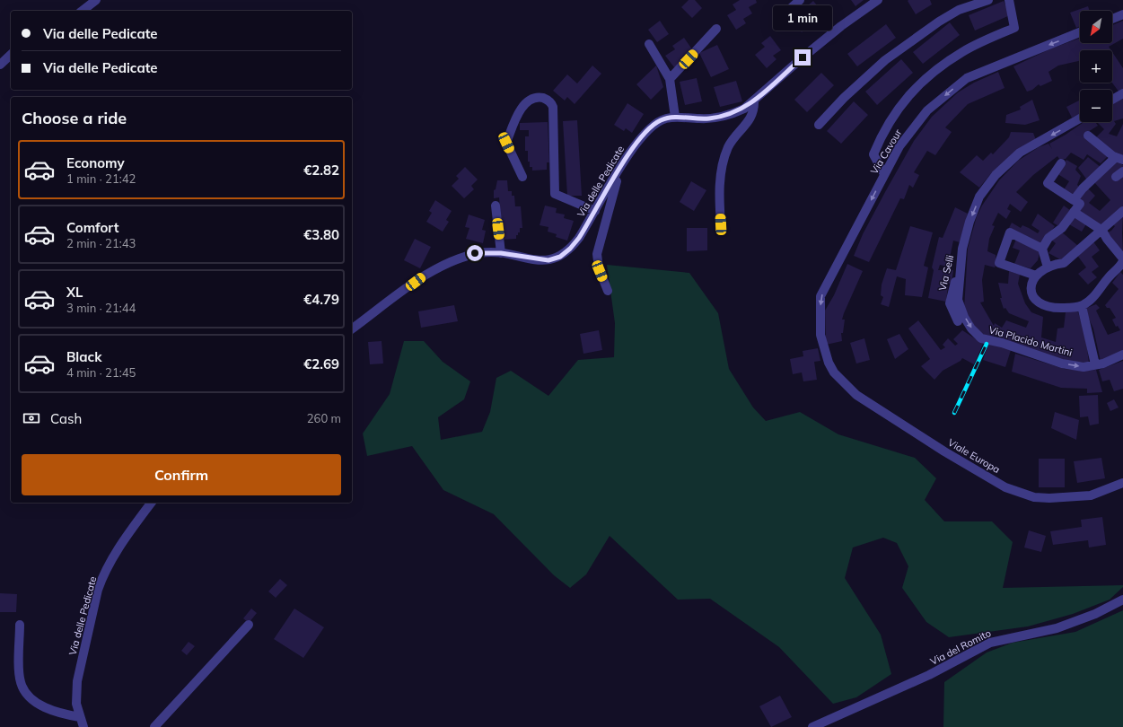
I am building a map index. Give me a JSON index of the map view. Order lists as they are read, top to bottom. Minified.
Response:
{"streets":{"street":["Via Cavour","Via delle Pedicate","Via Selli","Via Placido Martini","Viale Europa","Via del Romito"]},"crossings":[["Via Cavour","Viale Europa"],["Via Selli","Via Placido Martini"]],"north":"bottom left","page":{"bubble":"1 min","map_buttons":["+","−"],"banner":["Via delle Pedicate","Via delle Pedicate"],"heading":"Choose a ride","list":[{"name":"Economy","note":"1 min · 21:42","value":"€2.82"},{"name":"Comfort","note":"2 min · 21:43","value":"€3.80"},{"name":"XL","note":"3 min · 21:44","value":"€4.79"},{"name":"Black","note":"4 min · 21:45","value":"€2.69"}],"pay":["Cash","260 m"],"buttons":"Confirm"}}
